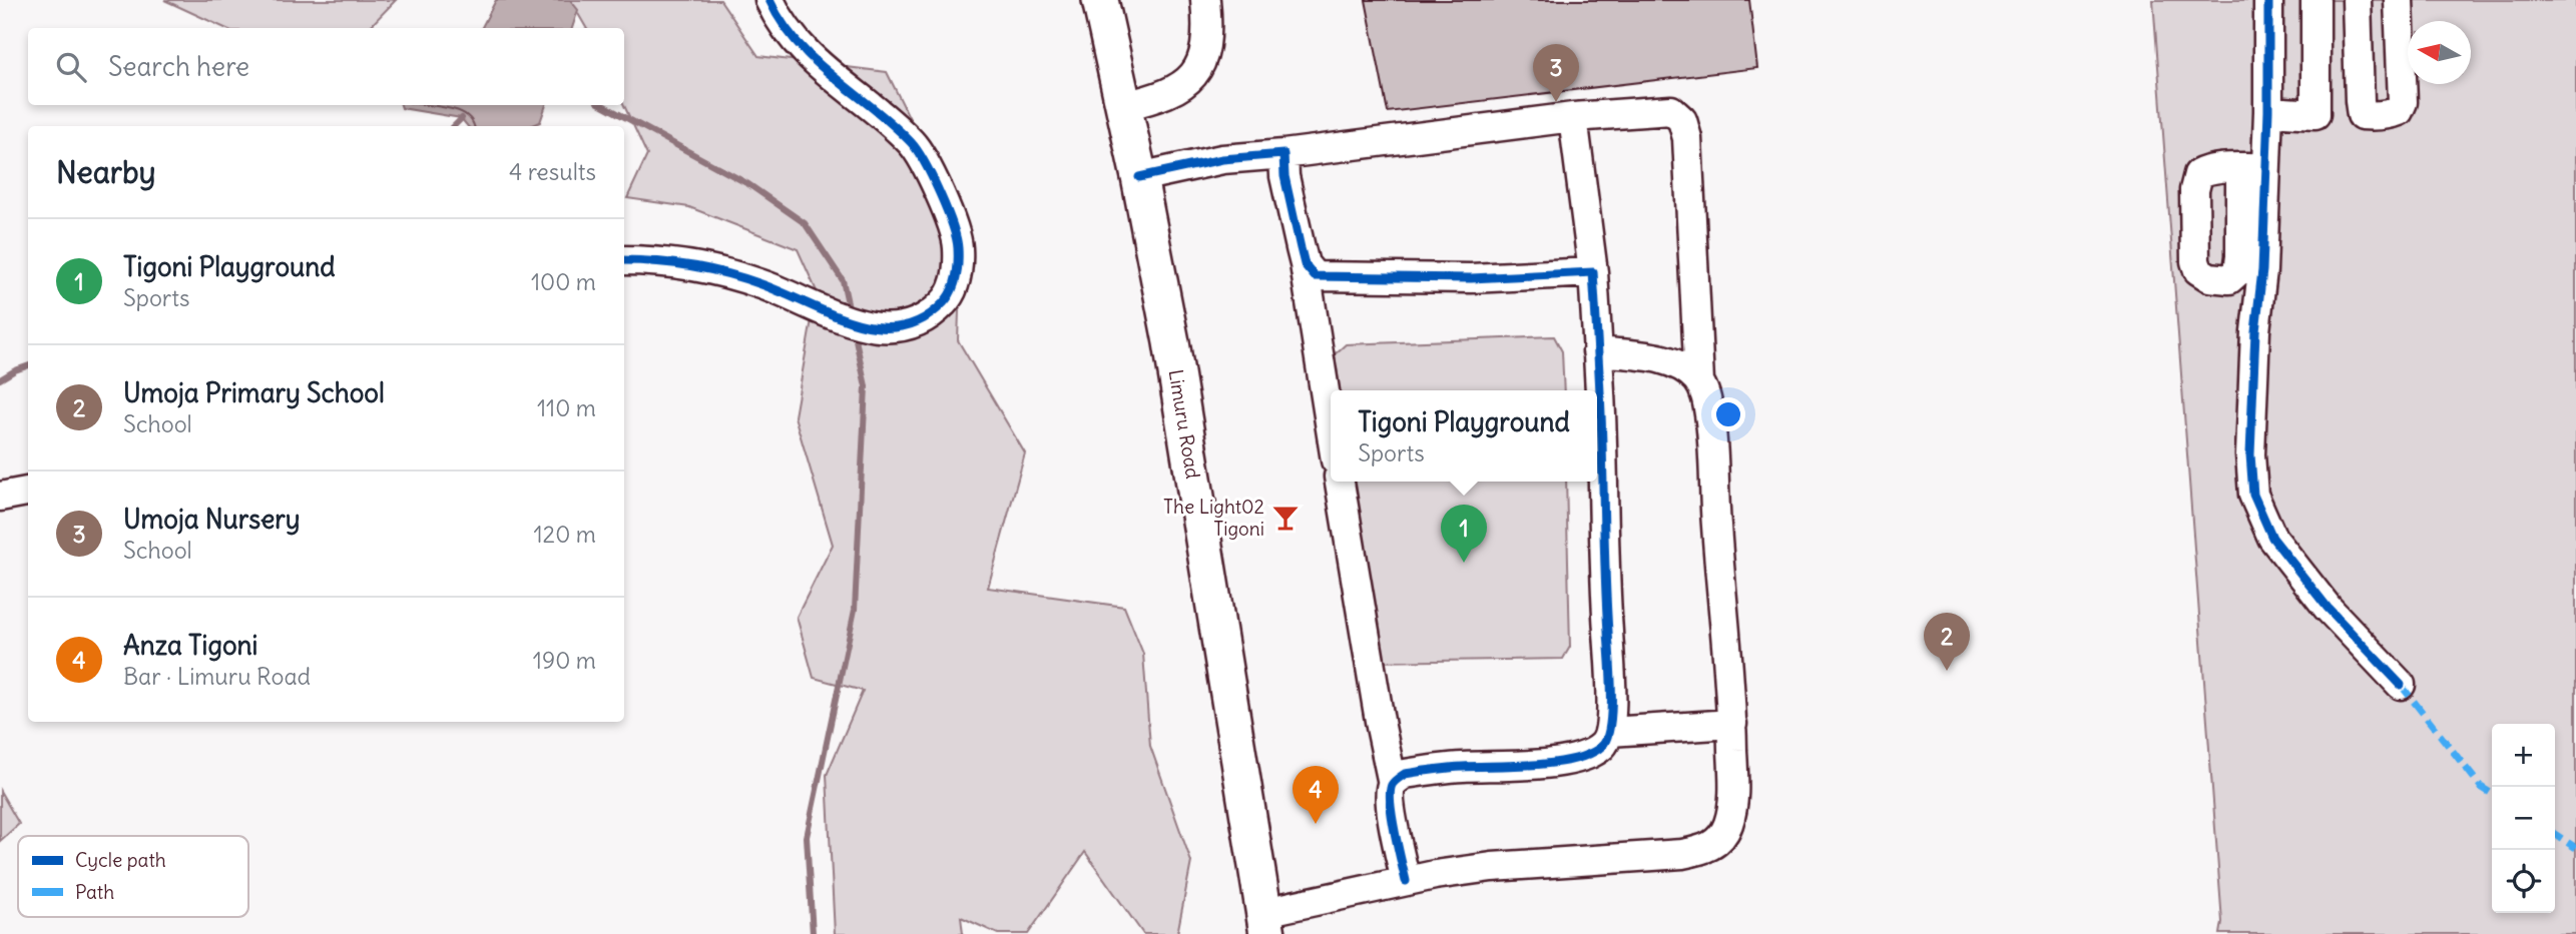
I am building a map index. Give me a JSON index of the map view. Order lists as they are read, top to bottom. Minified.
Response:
{"streets":{"main road":["Limuru Road"]},"places":{"bar":["The Light02 Tigoni"]},"legend":["Cycle path","Path"],"north":"left","page":{"search":"Search here","pins":["3","1","2","4"],"heading":["Nearby","4 results"],"list":[{"mark":"1","name":"Tigoni Playground","note":"Sports","value":"100 m"},{"mark":"2","name":"Umoja Primary School","note":"School","value":"110 m"},{"mark":"3","name":"Umoja Nursery","note":"School","value":"120 m"},{"mark":"4","name":"Anza Tigoni","note":"Bar · Limuru Road","value":"190 m"}],"popup":["Tigoni Playground","Sports"],"map_buttons":["+","−"]}}
